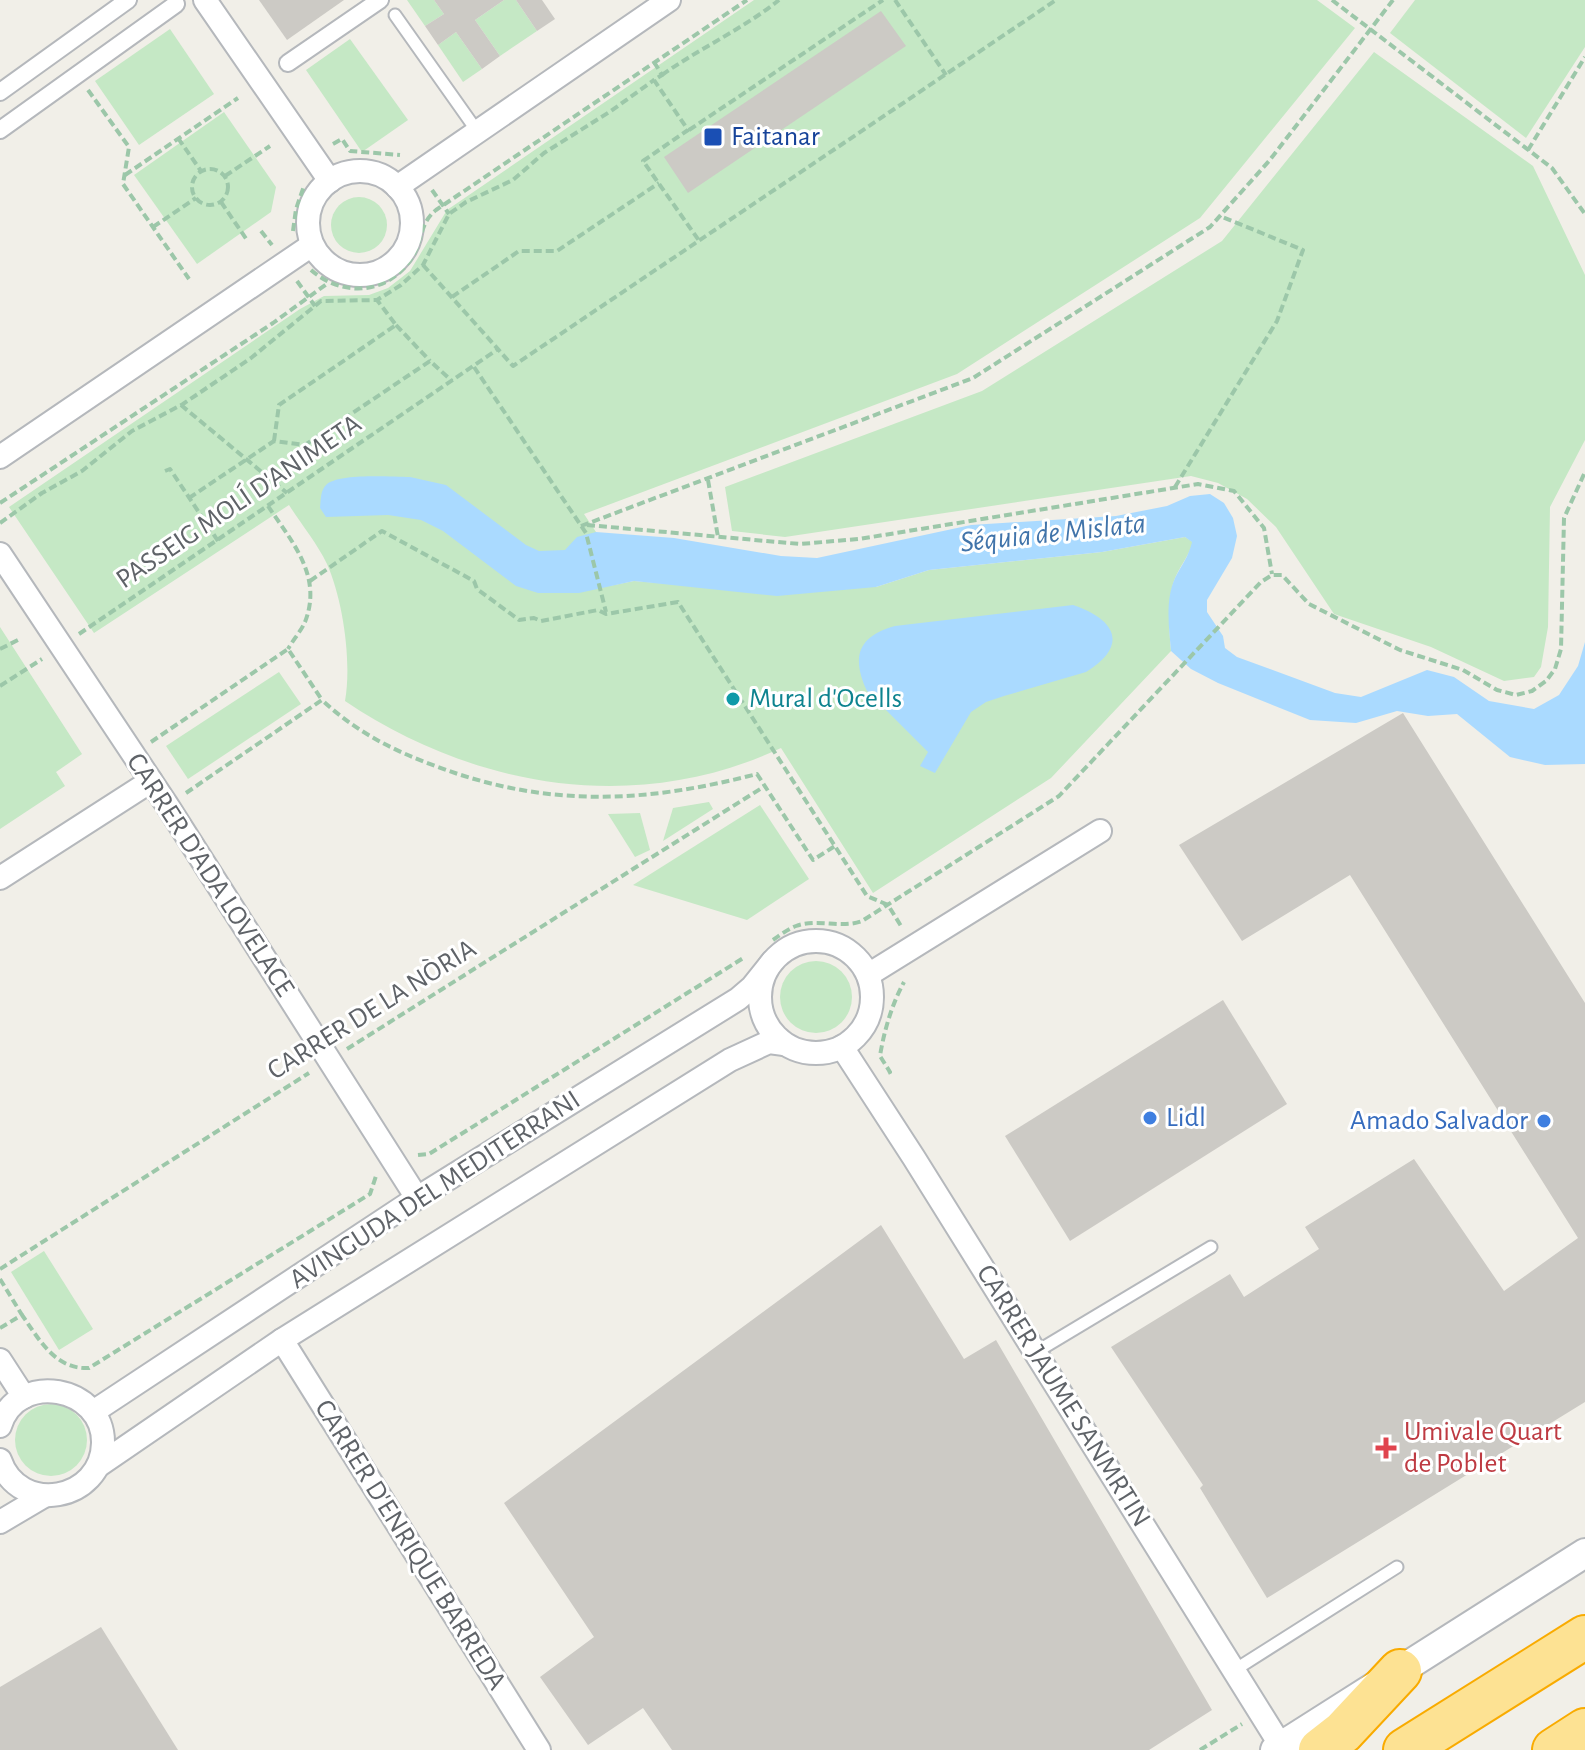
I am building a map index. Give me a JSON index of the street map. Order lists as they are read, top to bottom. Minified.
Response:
{"streets":{"street":["CARRER D'ADA LOVELACE","AVINGUDA DEL MEDITERRANI","CARRER JAUME SANMRTIN","CARRER D'ENRIQUE BARREDA"],"path":["PASSEIG MOLÍ D'ANIMETA","CARRER DE LA NÒRIA"]},"crossings":[["PASSEIG MOLÍ D'ANIMETA","CARRER D'ADA LOVELACE"],["CARRER D'ADA LOVELACE","CARRER DE LA NÒRIA"],["CARRER D'ADA LOVELACE","AVINGUDA DEL MEDITERRANI"],["AVINGUDA DEL MEDITERRANI","CARRER JAUME SANMRTIN"],["AVINGUDA DEL MEDITERRANI","CARRER D'ENRIQUE BARREDA"]],"water":["Séquia de Mislata"],"places":{"transit":["Faitanar"],"other":["Mural d'Ocells","Lidl","Amado Salvador"],"health":["Umivale Quart de Poblet"]}}
